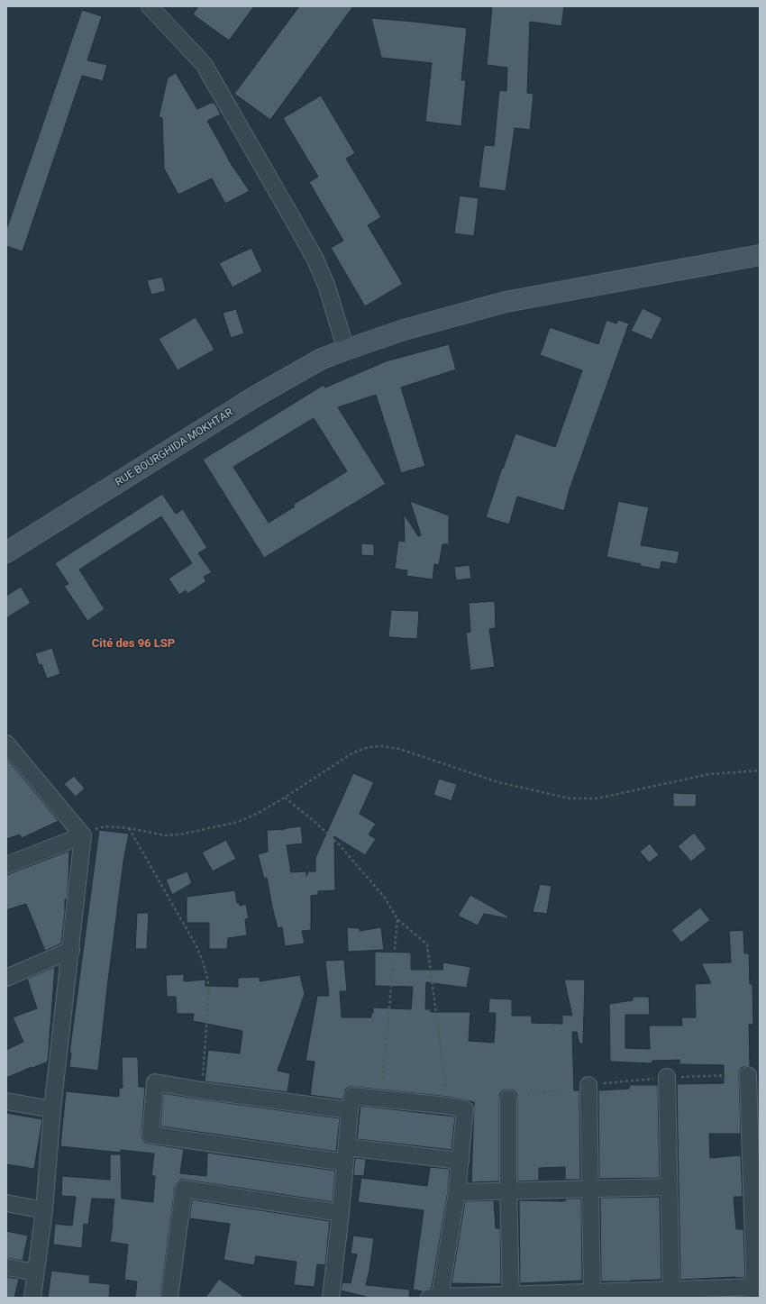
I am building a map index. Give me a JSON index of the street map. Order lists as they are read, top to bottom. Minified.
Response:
{"streets":{"main road":["RUE BOURGHIDA MOKHTAR"]},"districts":["Cité des 96 LSP"]}
